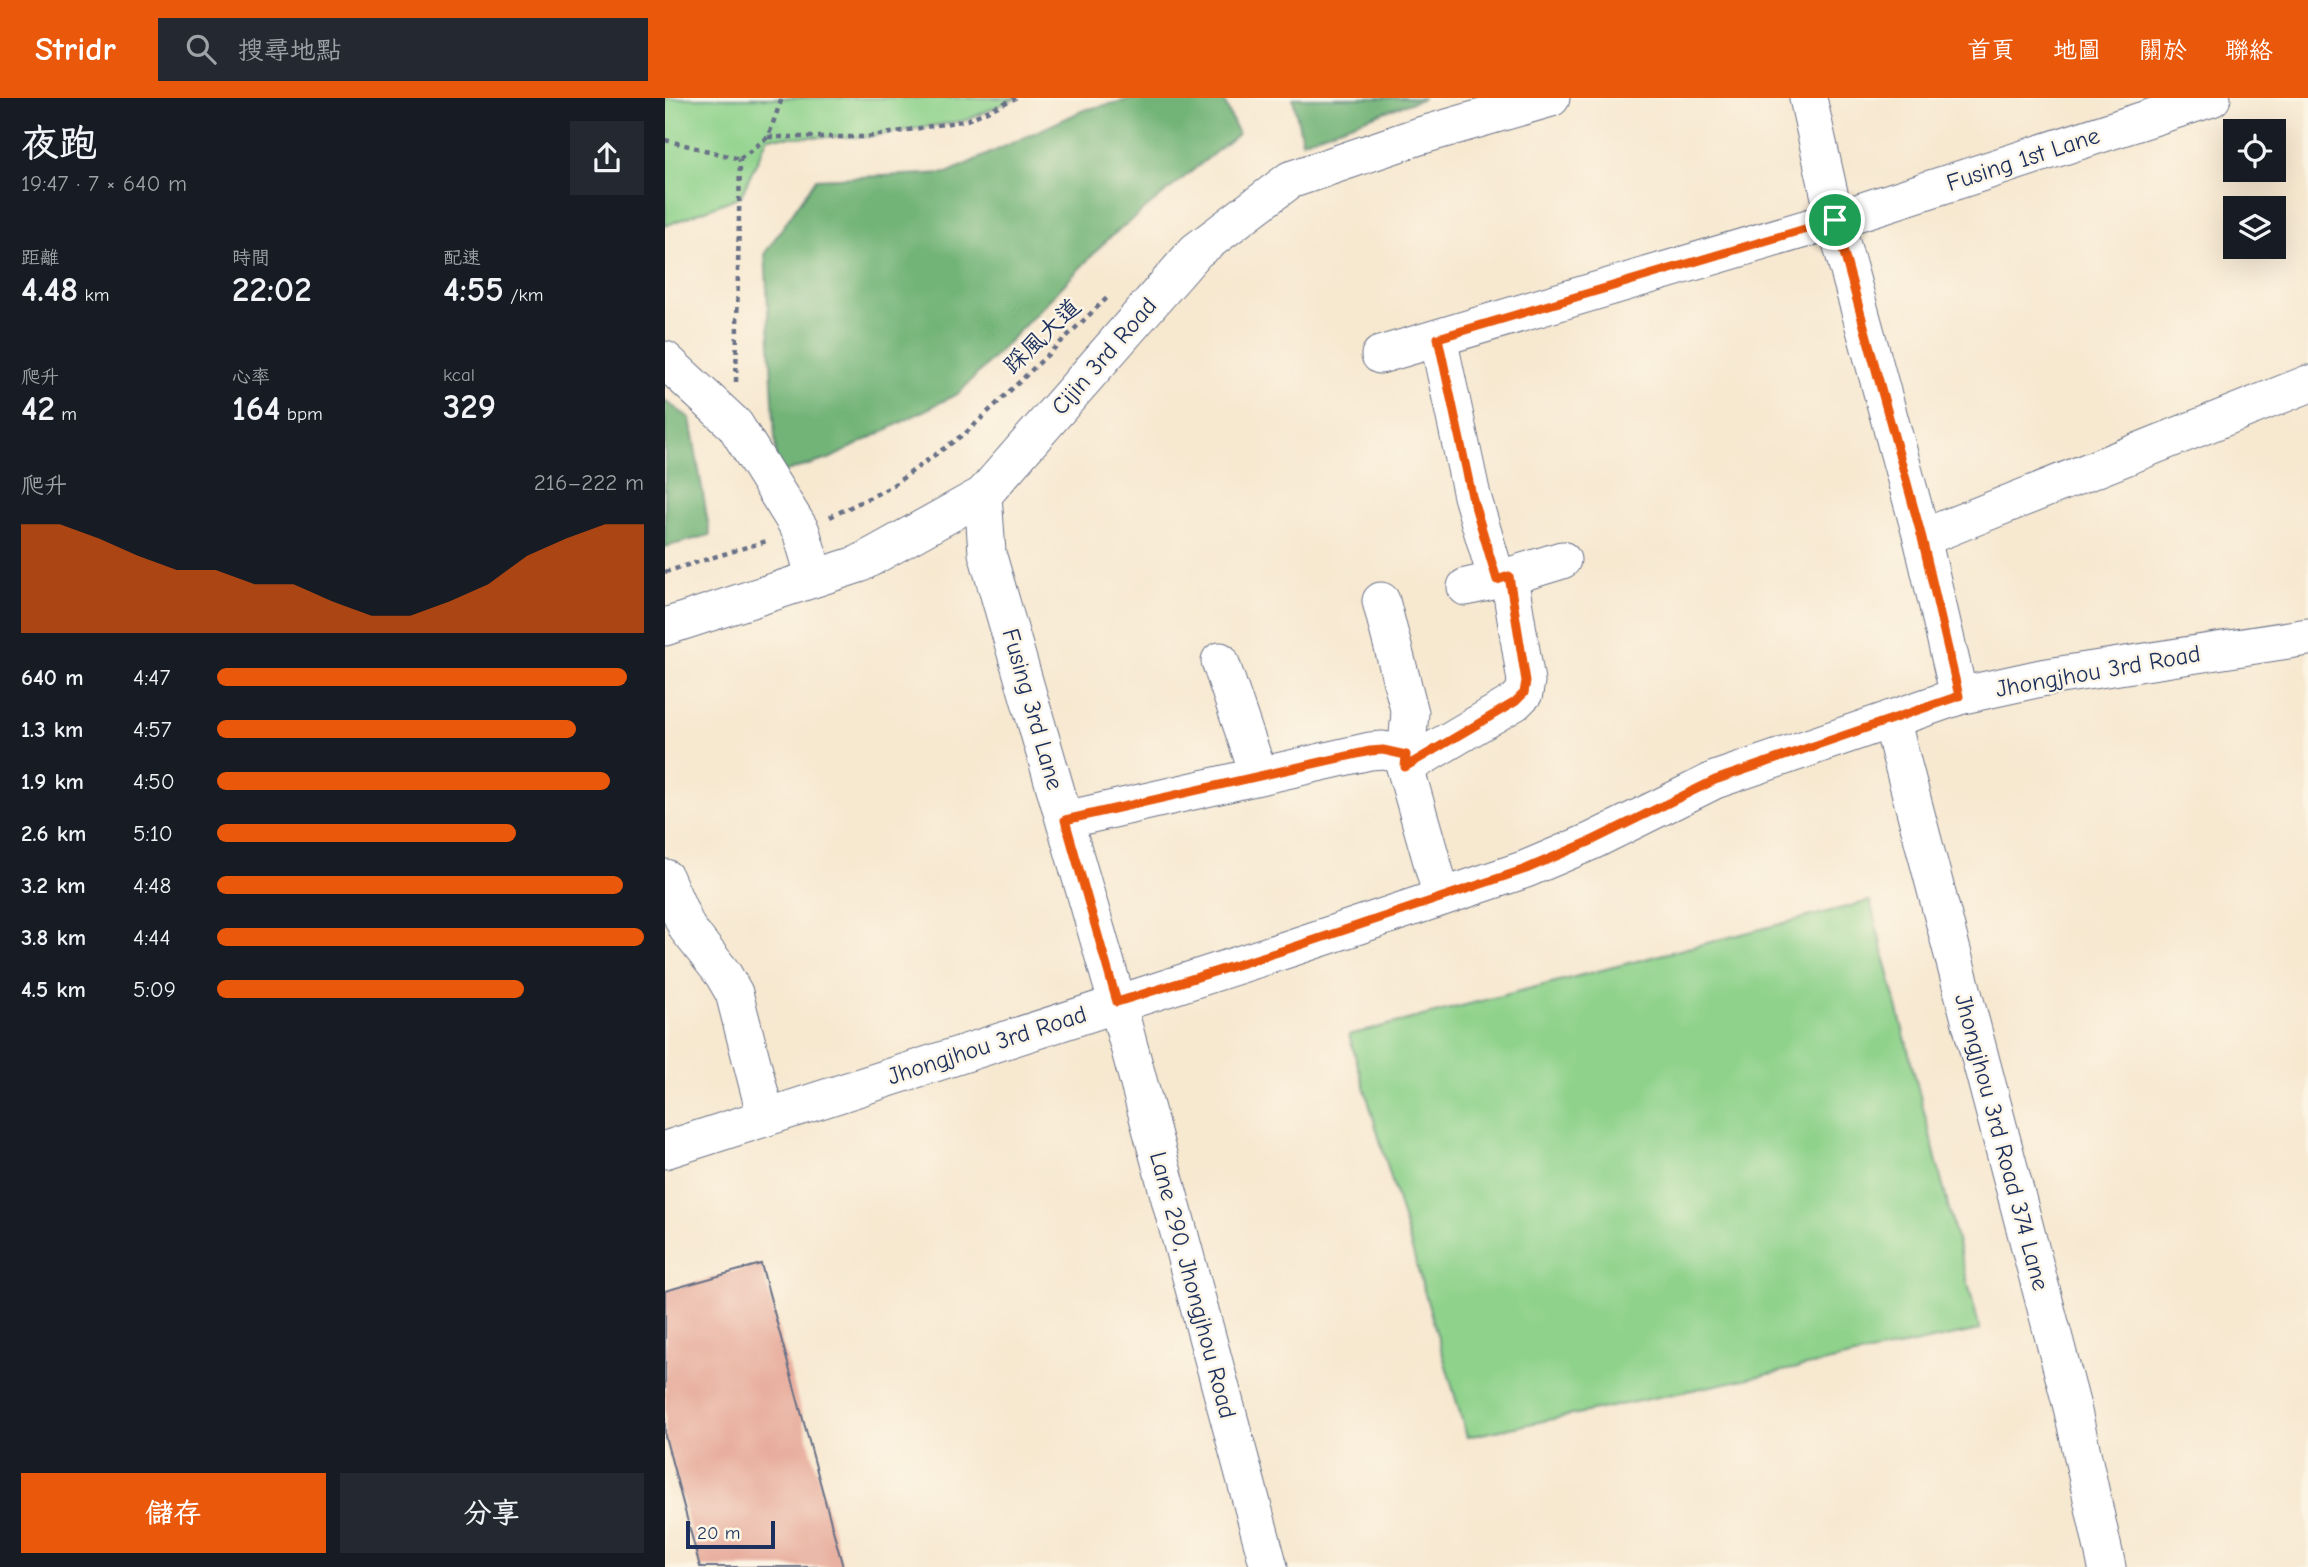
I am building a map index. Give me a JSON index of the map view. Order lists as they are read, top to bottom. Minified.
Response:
{"streets":{"street":["Fusing 1st Lane","Cijin 3rd Road","Jhongjhou 3rd Road","Fusing 3rd Lane","Jhongjhou 3rd Road 374 Lane","Lane 290, Jhongjhou Road"],"path":["踩風大道"]},"crossings":[["Cijin 3rd Road","Fusing 3rd Lane"],["Jhongjhou 3rd Road","Fusing 3rd Lane"],["Jhongjhou 3rd Road","Jhongjhou 3rd Road 374 Lane"],["Jhongjhou 3rd Road","Lane 290, Jhongjhou Road"],["Fusing 3rd Lane","Lane 290, Jhongjhou Road"]],"scale_bar":"20 m","page":{"header":"Stridr","search":"搜尋地點","nav":["首頁","地圖","關於","聯絡"],"heading":["夜跑","19:47 · 7 × 640 m"],"stats":[["距離","4.48 km"],["時間","22:02"],["配速","4:55 /km"],["爬升","42 m"],["心率","164 bpm"],["kcal","329"]],"chart":["爬升","216–222 m"],"list":[{"name":"640 m","note":"4:47"},{"name":"1.3 km","note":"4:57"},{"name":"1.9 km","note":"4:50"},{"name":"2.6 km","note":"5:10"},{"name":"3.2 km","note":"4:48"},{"name":"3.8 km","note":"4:44"},{"name":"4.5 km","note":"5:09"}],"buttons":["儲存","分享"],"scale":"20 m"}}
